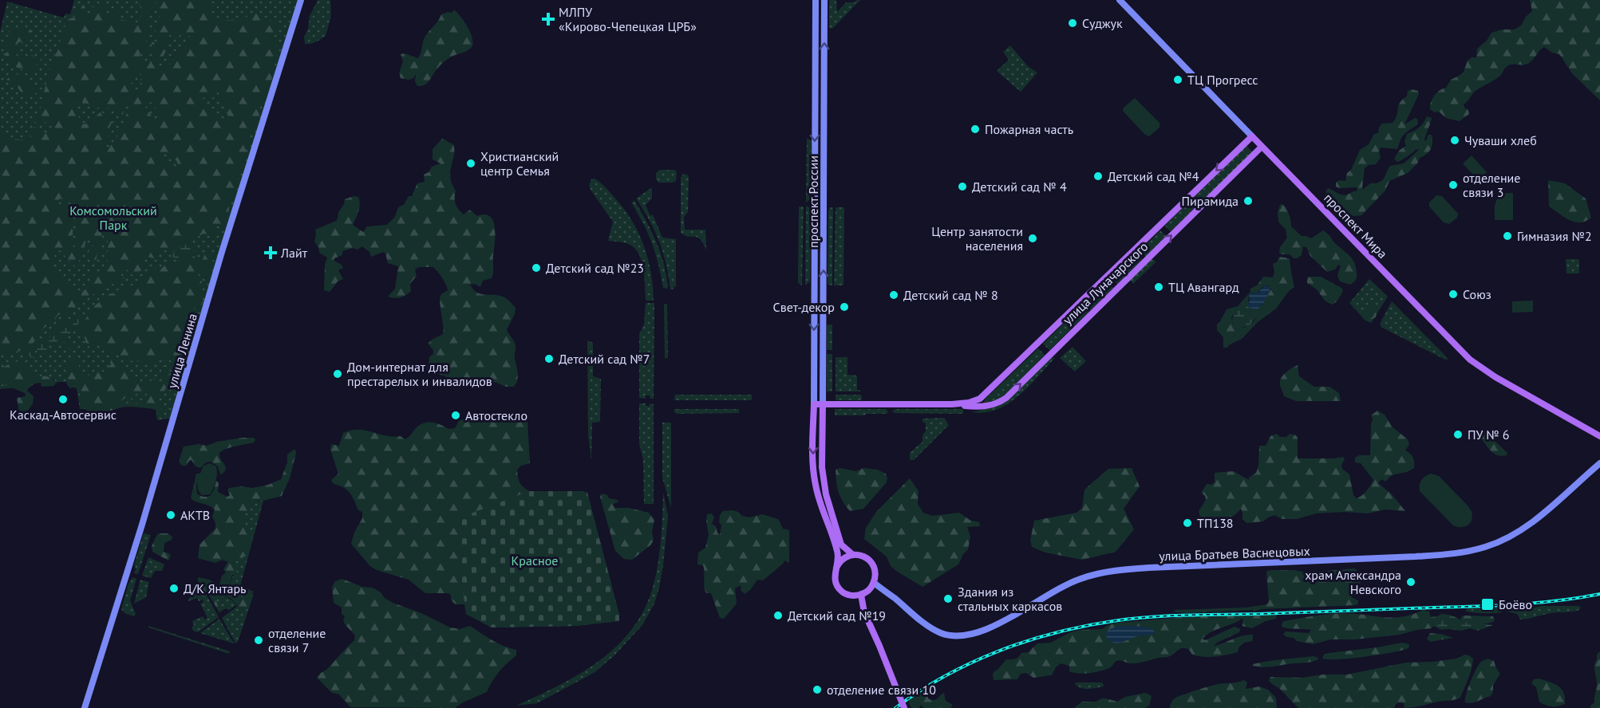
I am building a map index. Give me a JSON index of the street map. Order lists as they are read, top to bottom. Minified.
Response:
{"streets":{"main road":["проспект России","проспект Мира","улица Луначарского","улица Ленина","улица Братьев Васнецовых"]},"crossings":[["проспект России","улица Луначарского"],["проспект Мира","улица Луначарского"]],"parks":["Комсомольский Парк","Красное"],"places":{"health":["МЛПУ «Кирово-Чепецкая ЦРБ»","Лайт"],"other":["Суджук","ТЦ Прогресс","Пожарная часть","Чуваши хлеб","Христианский центр Семья","Детский сад №4","отделение связи 3","Детский сад № 4","Пирамида","Гимназия №2","Центр занятости населения","Детский сад №23","ТЦ Авангард","Союз","Детский сад № 8","Свет-декор","Детский сад №7","Дом-интернат для престарелых и инвалидов","Каскад-Автосервис","Автостекло","ПУ № 6","АКТВ","ТП138","храм Александра Невского","Д/К Янтарь","Здания из стальных каркасов","Детский сад №19","отделение связи 7","отделение связи 10"],"transit":["Боёво"]}}
